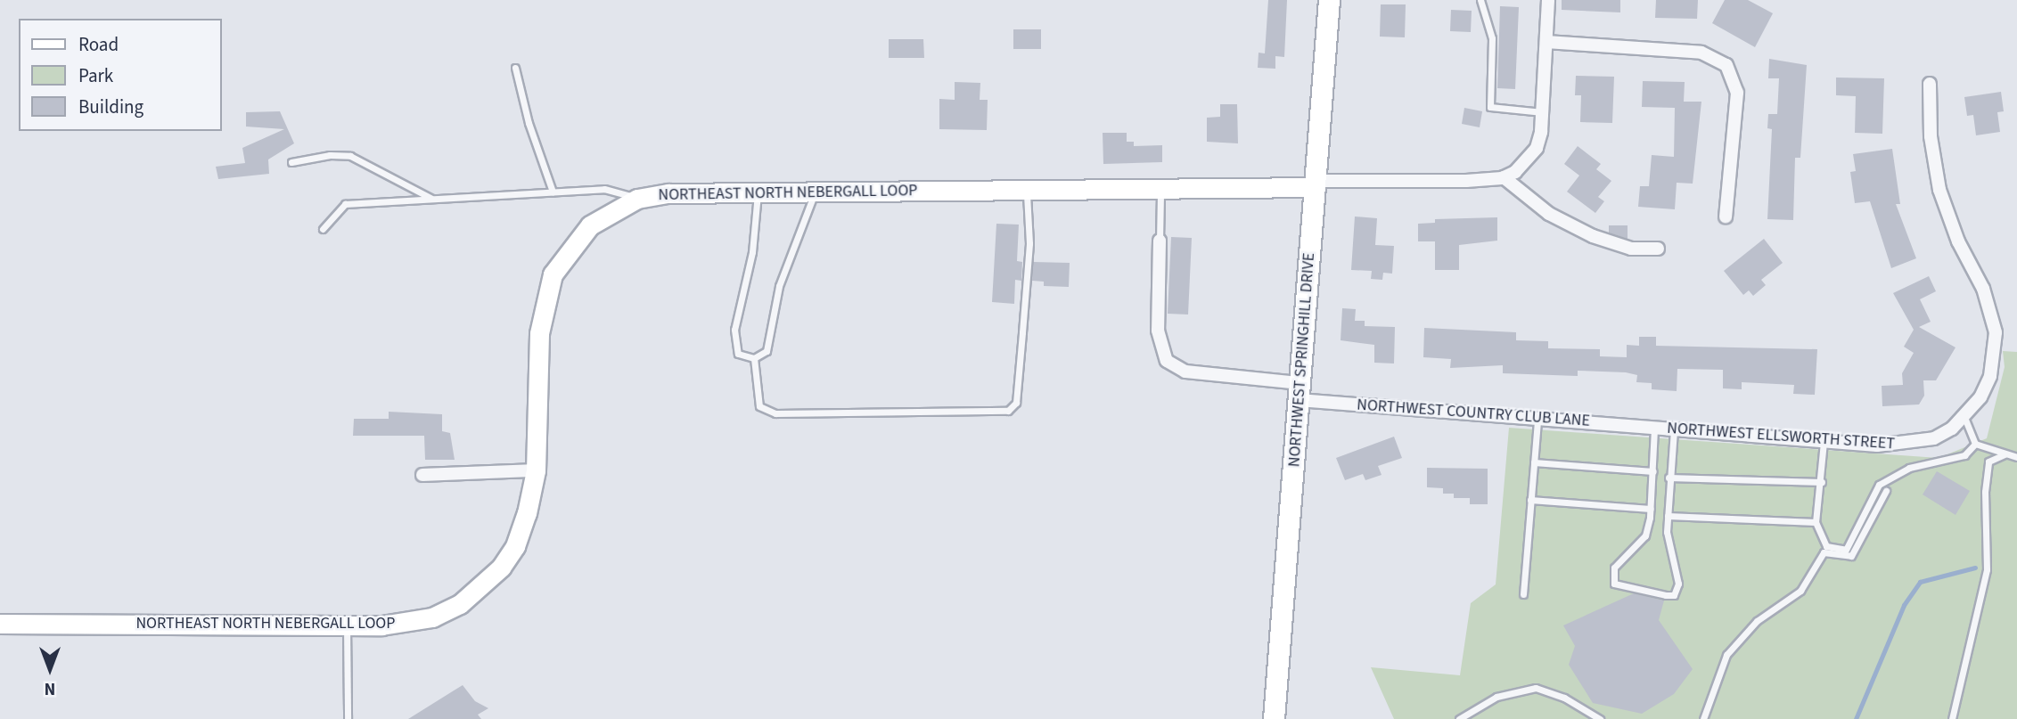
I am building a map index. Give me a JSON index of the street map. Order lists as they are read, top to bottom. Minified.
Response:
{"streets":{"main road":["NORTHWEST SPRINGHILL DRIVE"],"street":["NORTHEAST NORTH NEBERGALL LOOP","NORTHWEST COUNTRY CLUB LANE","NORTHWEST ELLSWORTH STREET"]},"crossings":[["NORTHEAST NORTH NEBERGALL LOOP","NORTHWEST SPRINGHILL DRIVE"],["NORTHWEST SPRINGHILL DRIVE","NORTHWEST COUNTRY CLUB LANE"],["NORTHWEST COUNTRY CLUB LANE","NORTHWEST ELLSWORTH STREET"]],"legend":["Road","Park","Building"],"north":"bottom"}
